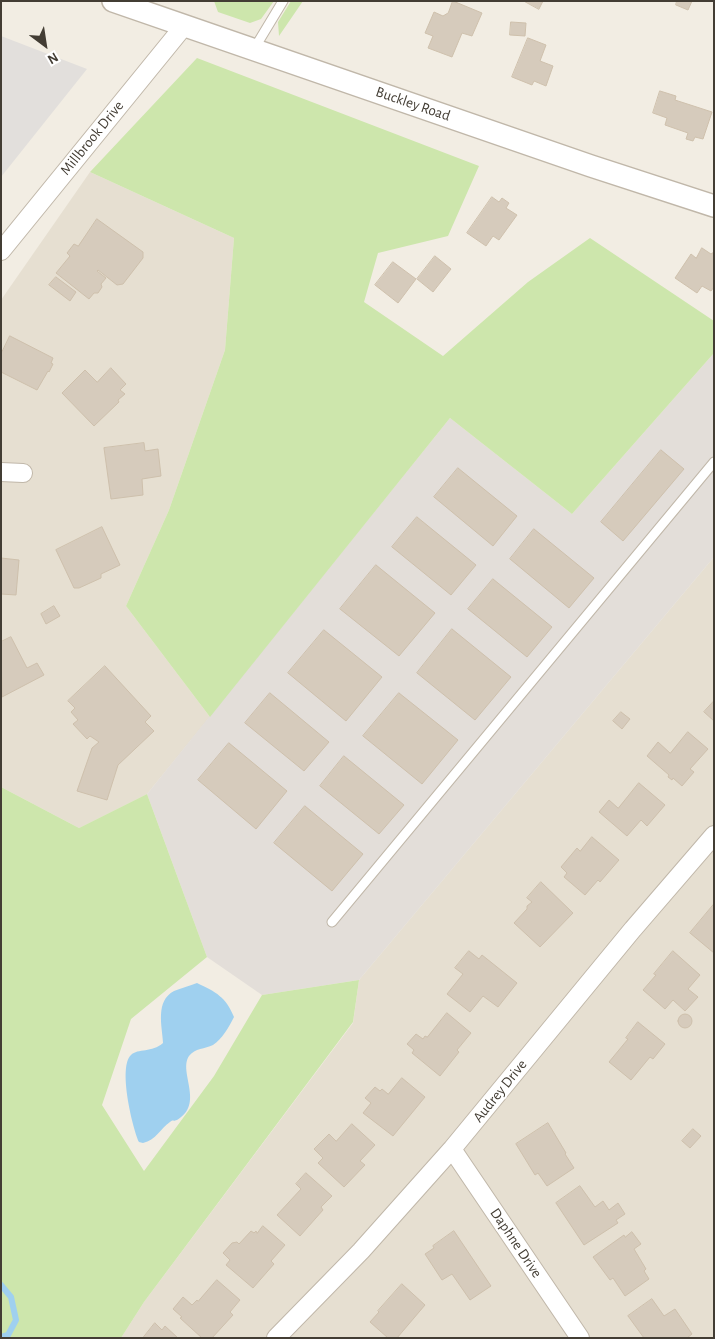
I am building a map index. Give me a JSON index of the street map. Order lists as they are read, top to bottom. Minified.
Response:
{"streets":{"street":["Buckley Road","Millbrook Drive","Audrey Drive","Daphne Drive"]},"crossings":[["Buckley Road","Millbrook Drive"],["Audrey Drive","Daphne Drive"]],"north":"bottom right"}
